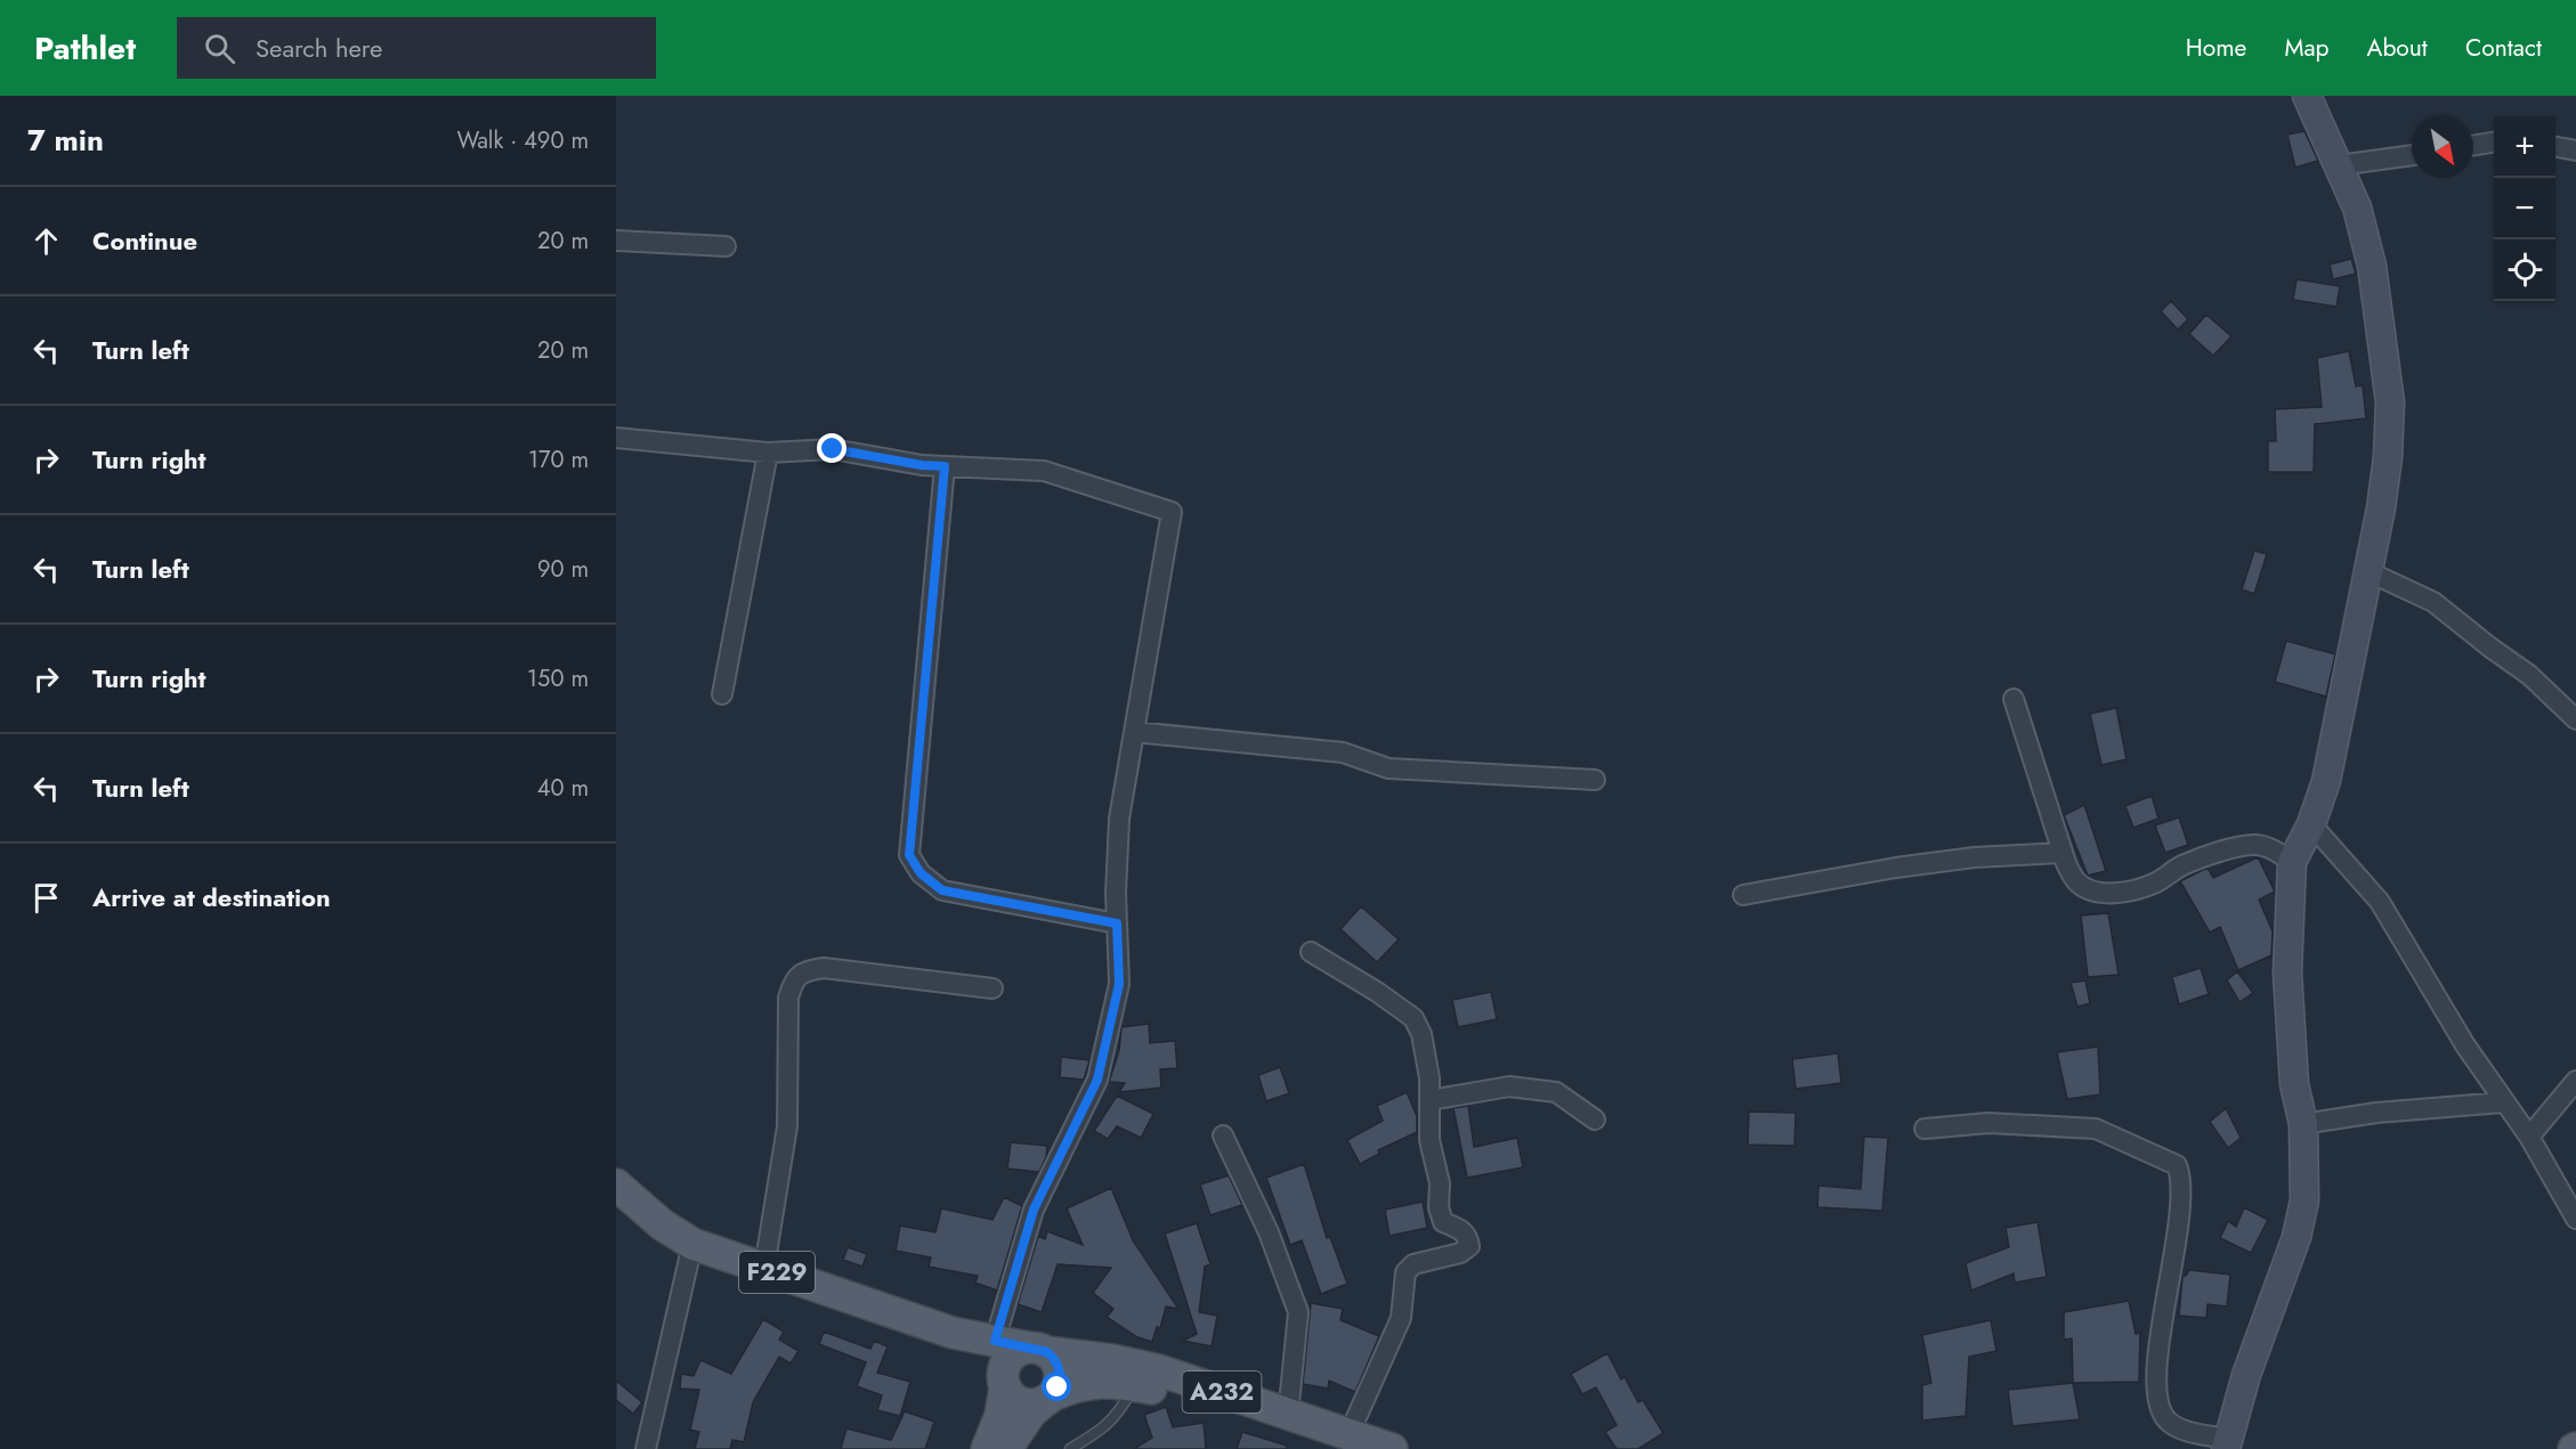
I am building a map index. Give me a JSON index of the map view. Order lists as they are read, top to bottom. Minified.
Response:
{"streets":{"main road":["F229","A232"]},"crossings":[["F229","A232"]],"north":"bottom right","page":{"header":"Pathlet","search":"Search here","nav":["Home","Map","About","Contact"],"heading":["7 min","Walk · 490 m"],"map_buttons":["+","−"],"list":[["Continue","20 m"],["Turn left","20 m"],["Turn right","170 m"],["Turn left","90 m"],["Turn right","150 m"],["Turn left","40 m"],"Arrive at destination"]}}
